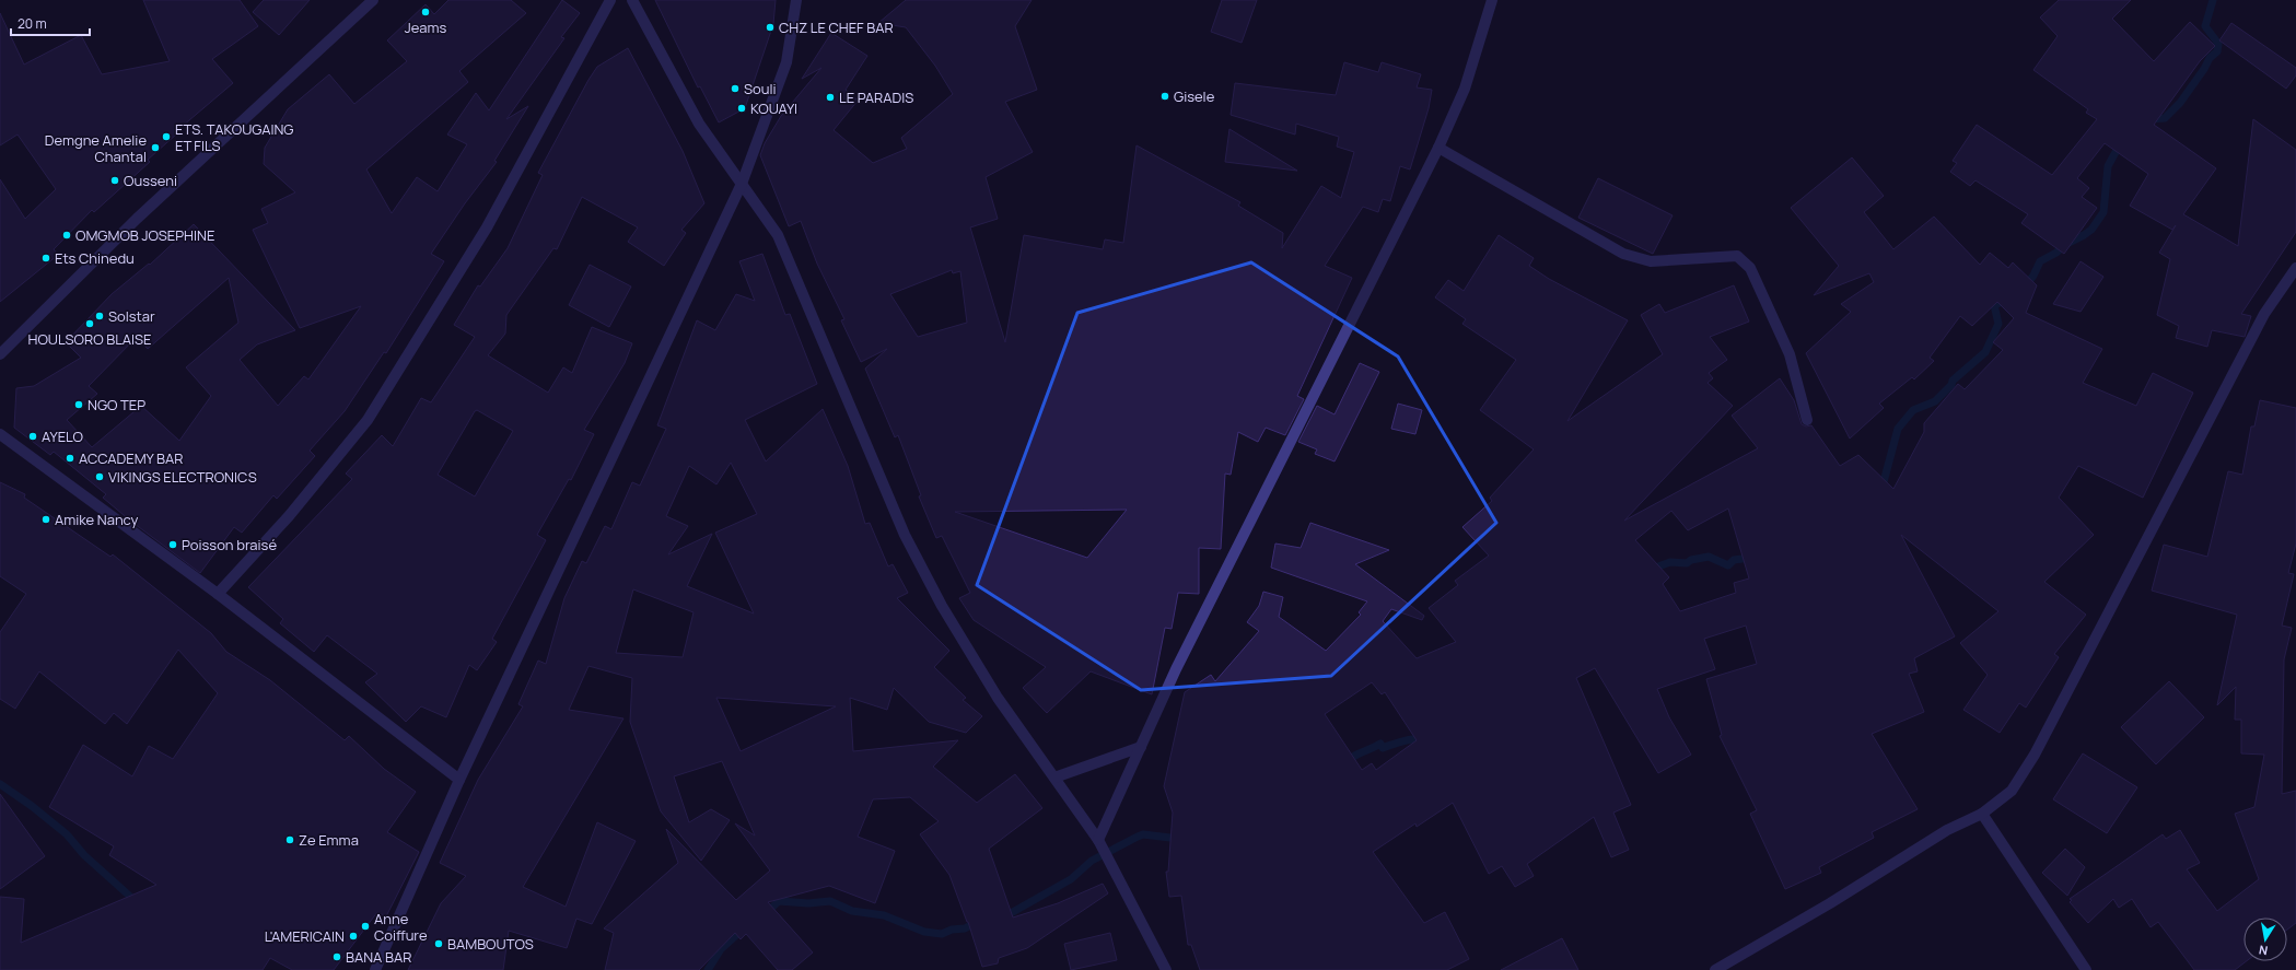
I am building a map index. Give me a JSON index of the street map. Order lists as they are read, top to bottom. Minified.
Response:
{"places":["Jeams","CHZ LE CHEF BAR","Souli","Gisele","LE PARADIS","KOUAYI","ETS. TAKOUGAING ET FILS","Demgne Amelie Chantal","Ousseni","OMGMOB JOSEPHINE","Ets Chinedu","Solstar","HOULSORO BLAISE","NGO TEP","AYELO","ACCADEMY BAR","VIKINGS ELECTRONICS","Amike Nancy","Poisson braisé","Ze Emma","Anne Coiffure","L'AMERICAIN","BAMBOUTOS","BANA BAR"],"scale_bar":"20 m","north":"bottom"}
